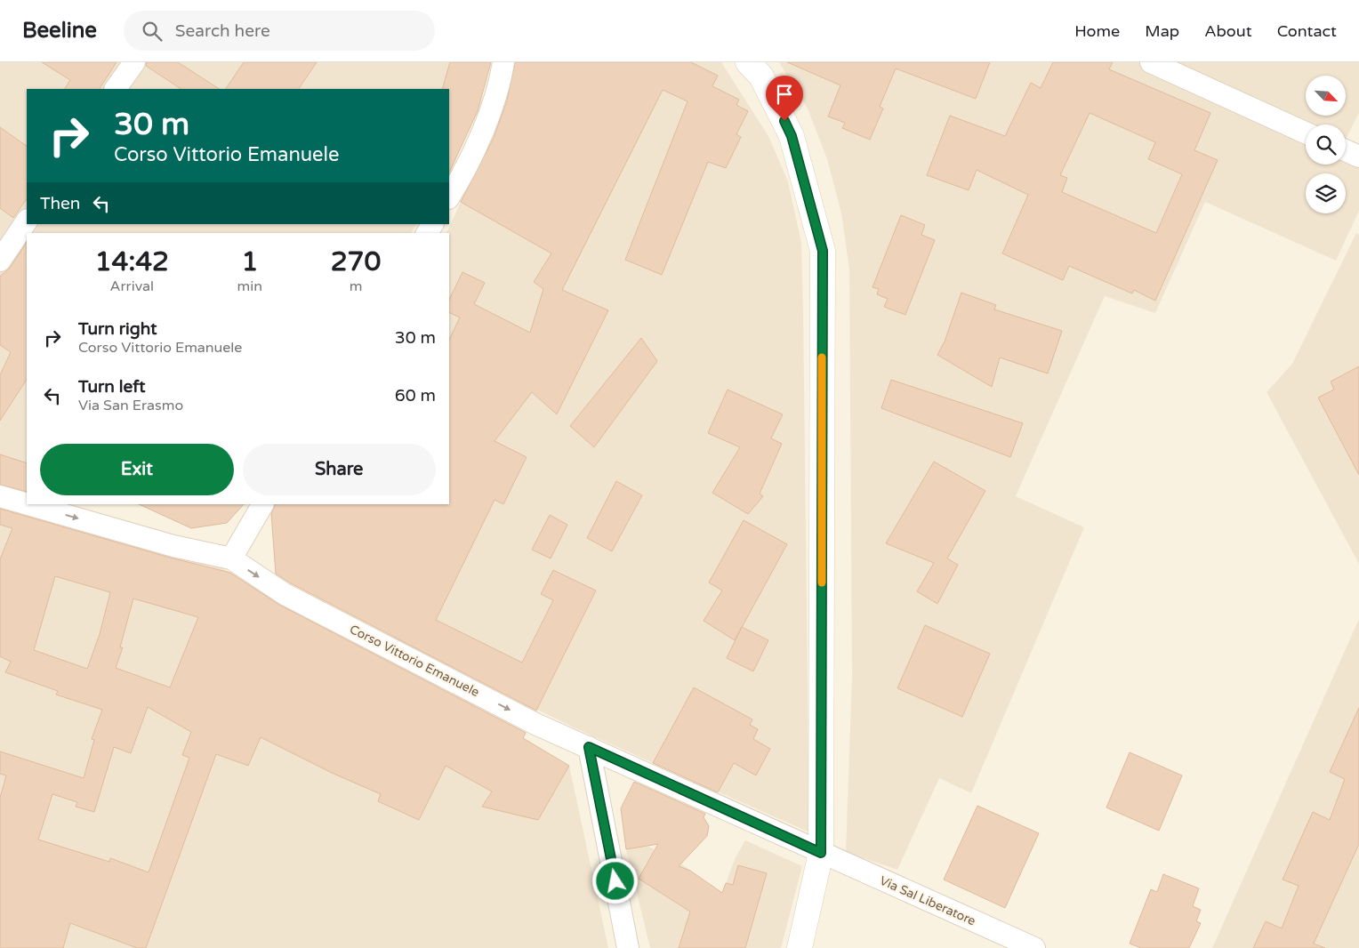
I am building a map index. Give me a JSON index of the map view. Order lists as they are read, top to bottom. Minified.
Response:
{"streets":{"street":["Corso Vittorio Emanuele","Via Sal Liberatore"]},"crossings":[["Corso Vittorio Emanuele","Via Sal Liberatore"]],"one_way":["Corso Vittorio Emanuele"],"north":"bottom right","page":{"header":"Beeline","search":"Search here","nav":["Home","Map","About","Contact"],"turn":["30 m","Corso Vittorio Emanuele"],"then":"Then","eta":["14:42","Arrival","1","min","270","m"],"list":[{"name":"Turn right","note":"Corso Vittorio Emanuele","value":"30 m"},{"name":"Turn left","note":"Via San Erasmo","value":"60 m"}],"buttons":["Exit","Share"]}}
